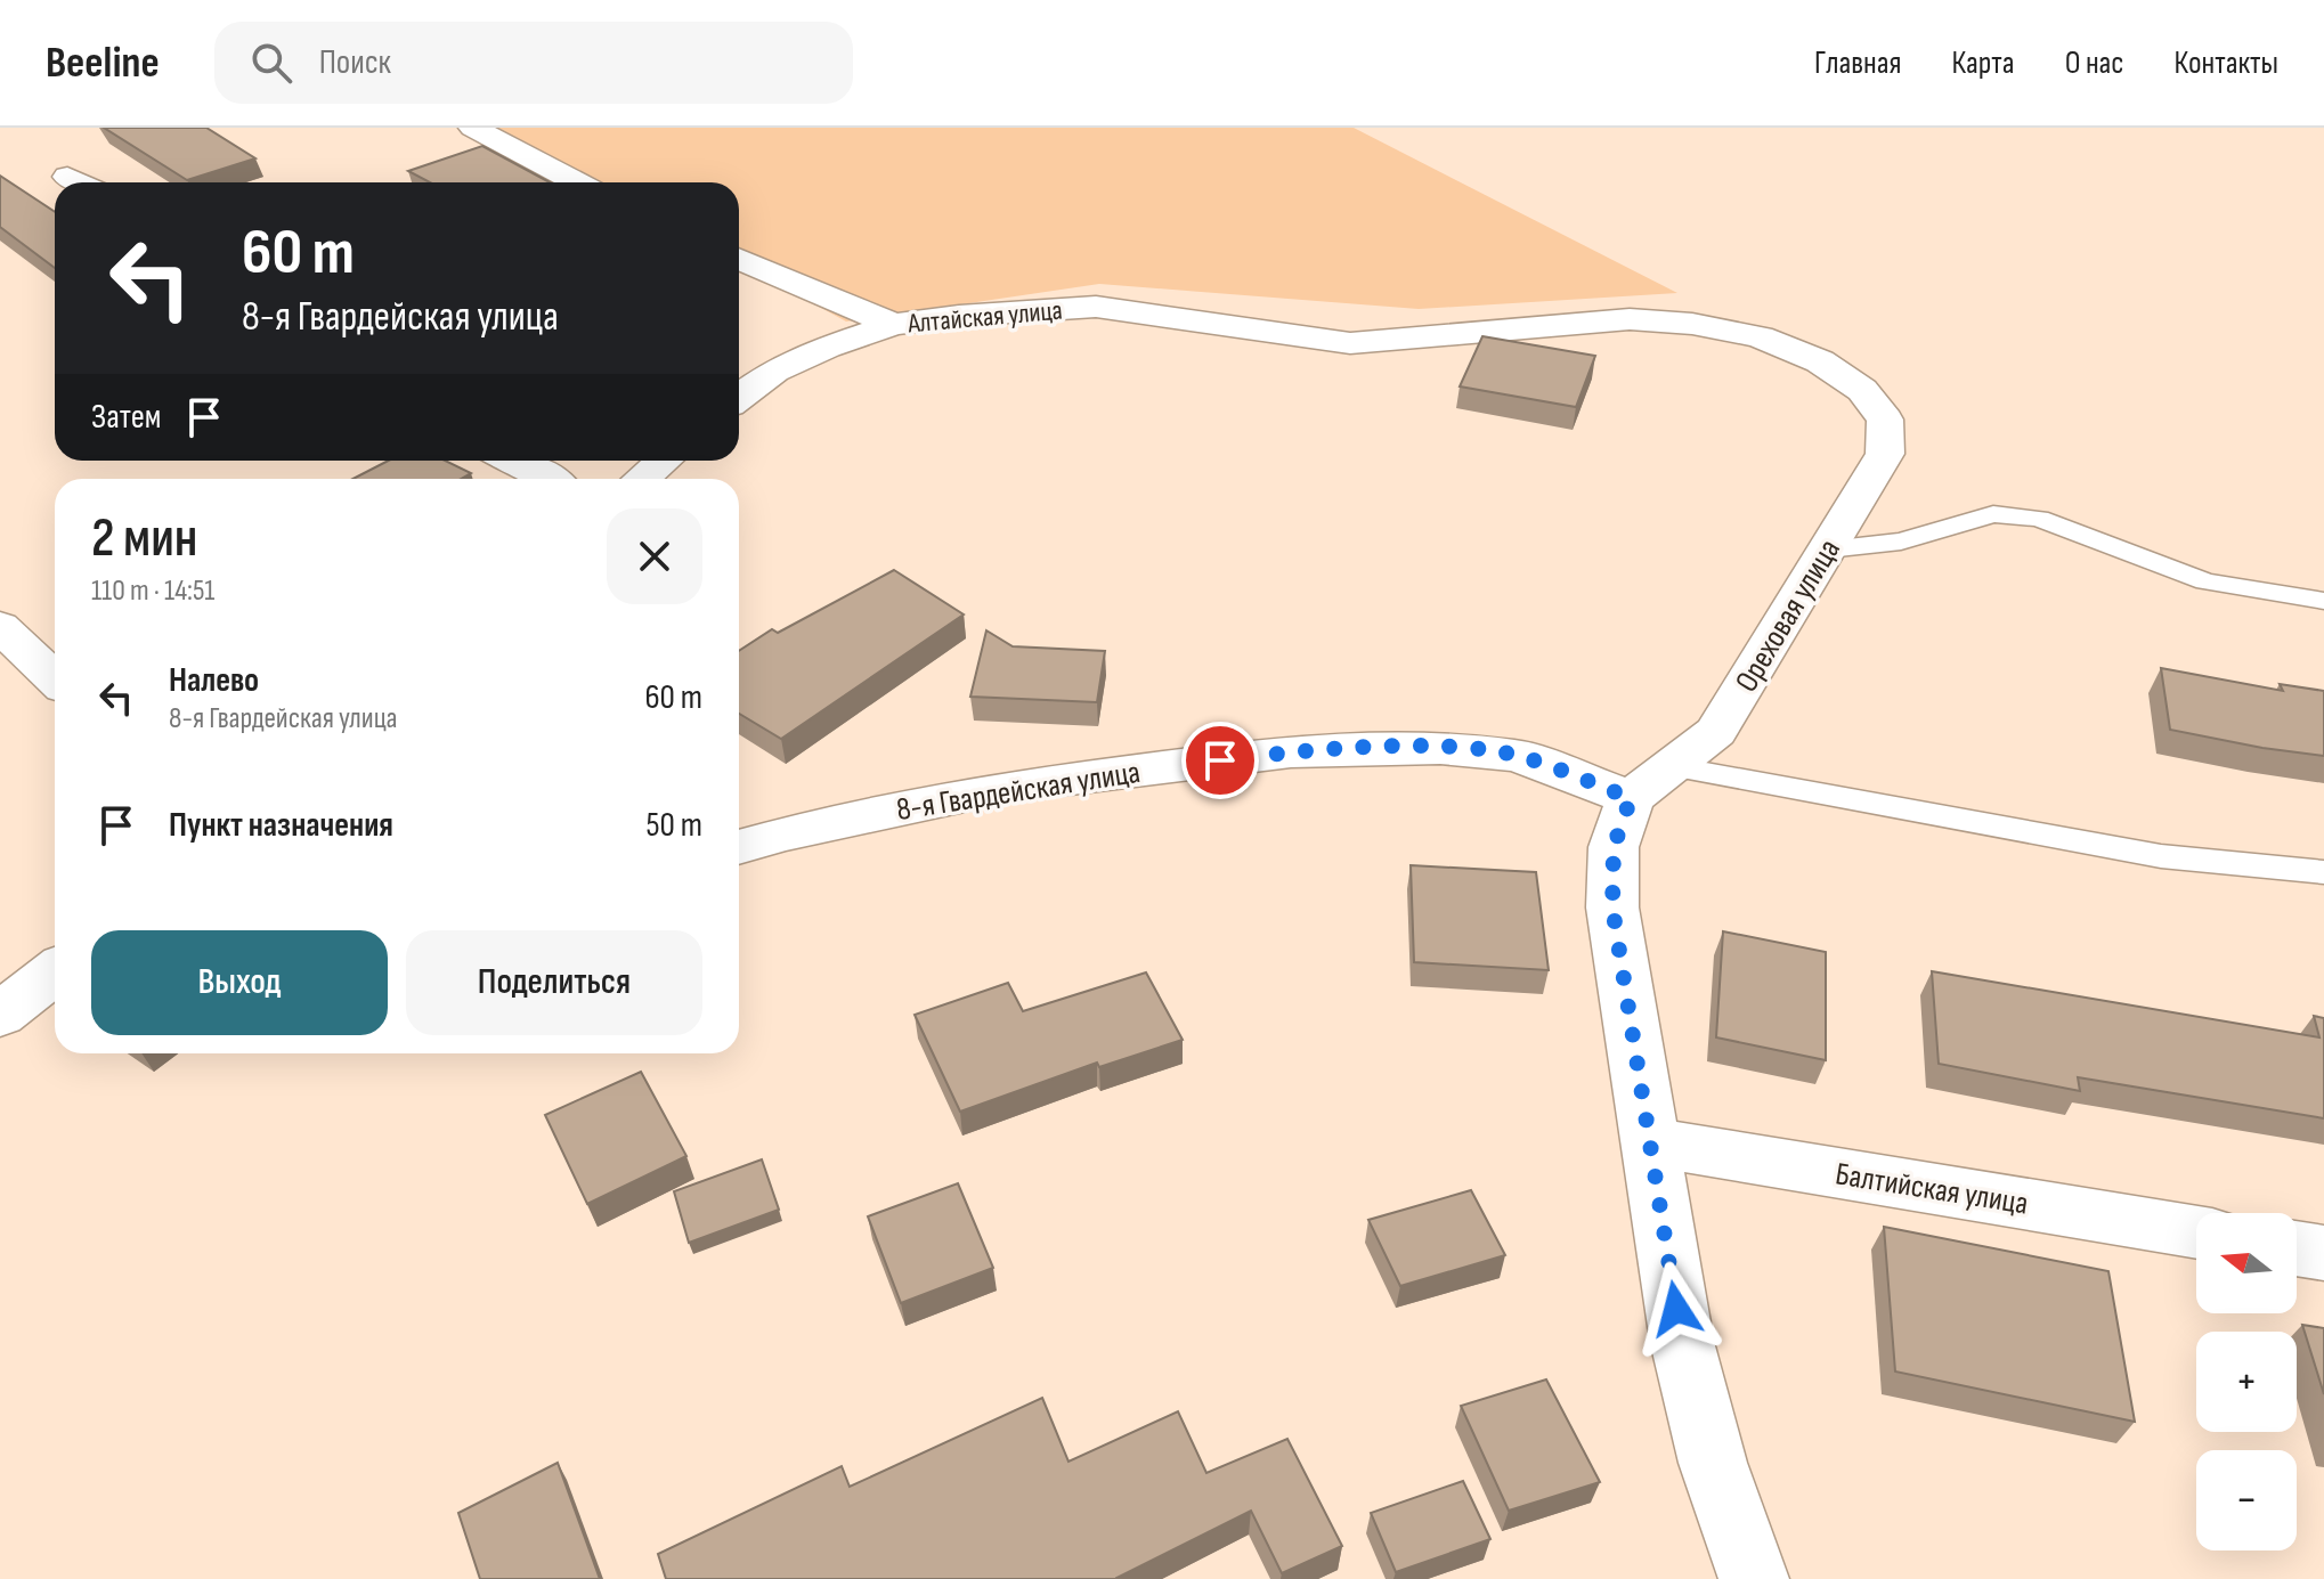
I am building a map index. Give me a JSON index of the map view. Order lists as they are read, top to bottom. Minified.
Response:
{"streets":{"street":["Алтайская улица","Ореховая улица","8-я Гвардейская улица","Балтийская улица"]},"crossings":[["Алтайская улица","Ореховая улица"],["Ореховая улица","8-я Гвардейская улица"]],"north":"left","page":{"header":"Beeline","search":"Поиск","nav":["Главная","Карта","О нас","Контакты"],"turn":["60 m","8-я Гвардейская улица"],"then":"Затем","heading":["2 мин","110 m · 14:51"],"list":[{"name":"Налево","note":"8-я Гвардейская улица","value":"60 m"},{"name":"Пункт назначения","value":"50 m"}],"buttons":["Выход","Поделиться"],"map_buttons":["+","−"]}}
